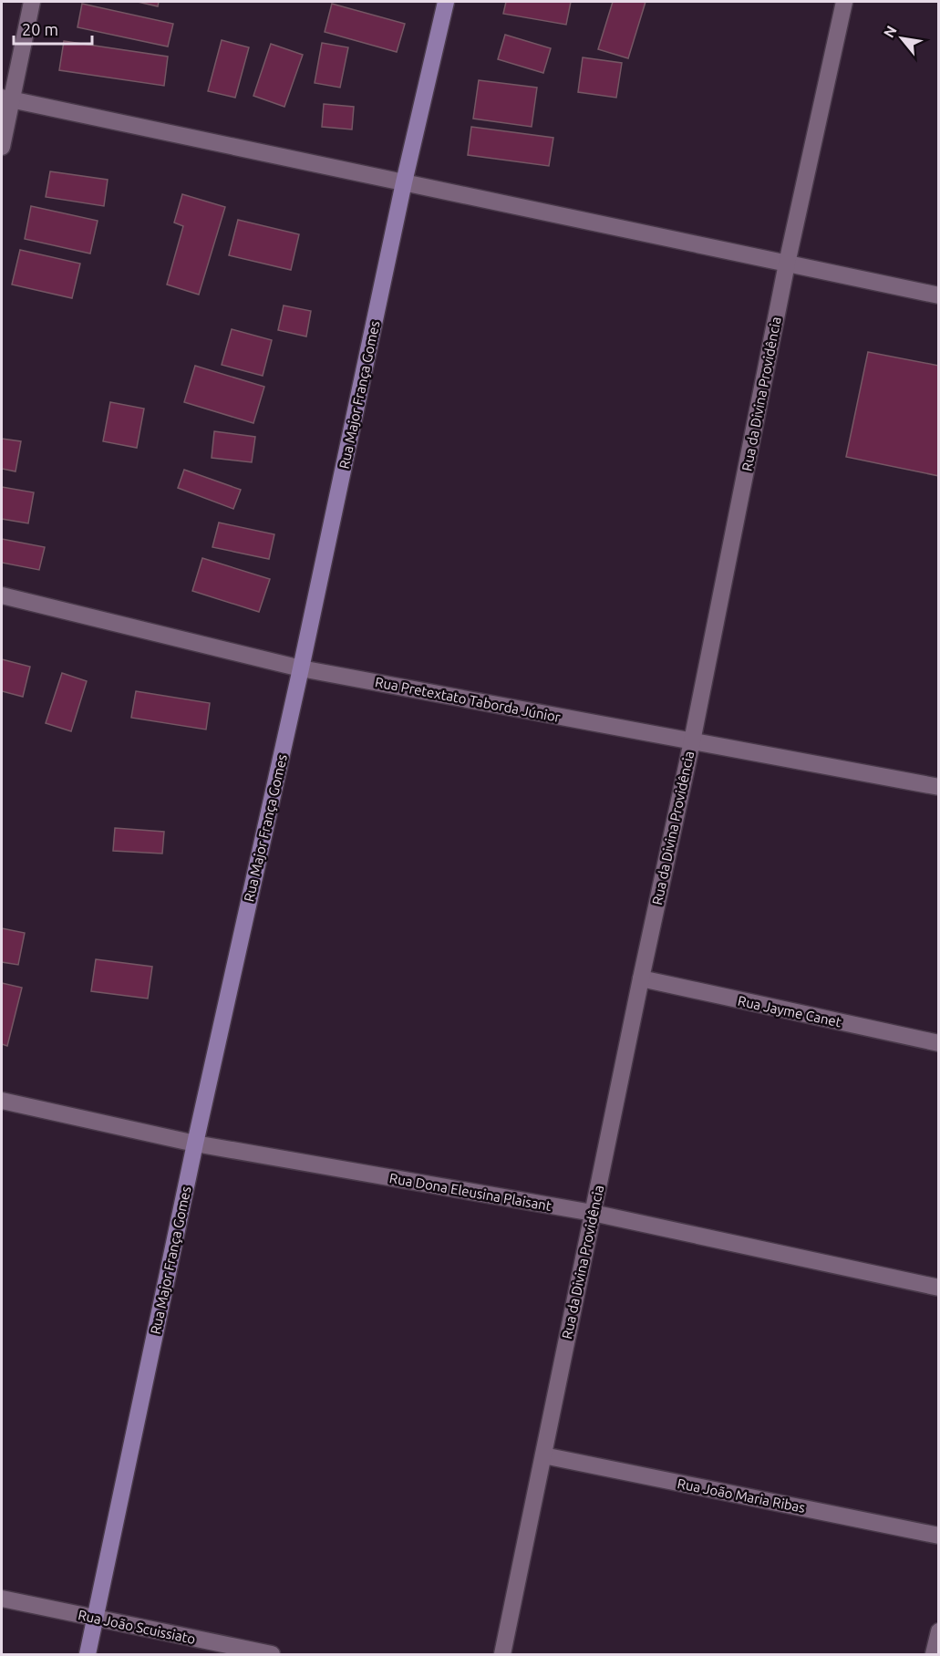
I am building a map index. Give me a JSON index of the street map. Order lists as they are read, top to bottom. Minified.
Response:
{"streets":{"main road":["Rua Major França Gomes"],"street":["Rua da Divina Providência","Rua Pretextato Taborda Júnior","Rua Jayme Canet","Rua Dona Eleusina Plaisant","Rua João Maria Ribas","Rua João Scuissiato"]},"crossings":[["Rua da Divina Providência","Rua Pretextato Taborda Júnior"],["Rua da Divina Providência","Rua Jayme Canet"],["Rua da Divina Providência","Rua Dona Eleusina Plaisant"],["Rua da Divina Providência","Rua João Maria Ribas"],["Rua Major França Gomes","Rua Pretextato Taborda Júnior"],["Rua Major França Gomes","Rua Dona Eleusina Plaisant"],["Rua Major França Gomes","Rua João Scuissiato"]],"scale_bar":"20 m","north":"top left"}
